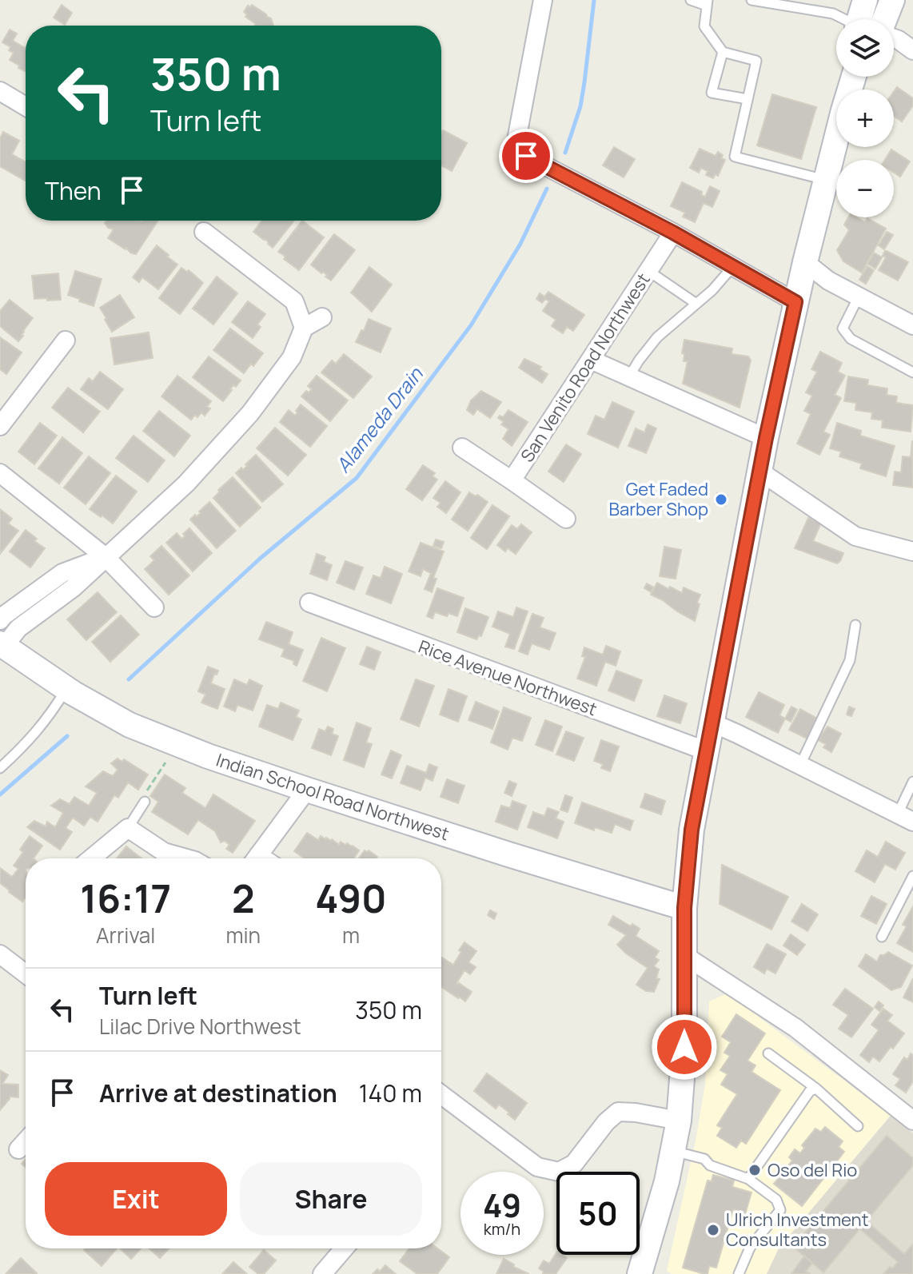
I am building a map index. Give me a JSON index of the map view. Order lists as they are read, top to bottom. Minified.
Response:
{"streets":{"main road":["Indian School Road Northwest"],"street":["San Venito Road Northwest","Rice Avenue Northwest"]},"water":["Alameda Drain"],"places":["Get Faded Barber Shop","Oso del Rio","Ulrich Investment Consultants"],"page":{"map_buttons":["+","−"],"turn":["350 m","Turn left"],"then":"Then","eta":["16:17","Arrival","2","min","490","m"],"list":[{"name":"Turn left","note":"Lilac Drive Northwest","value":"350 m"},{"name":"Arrive at destination","value":"140 m"}],"buttons":["Exit","Share"],"speed":"49 km/h","limit":"50"}}
